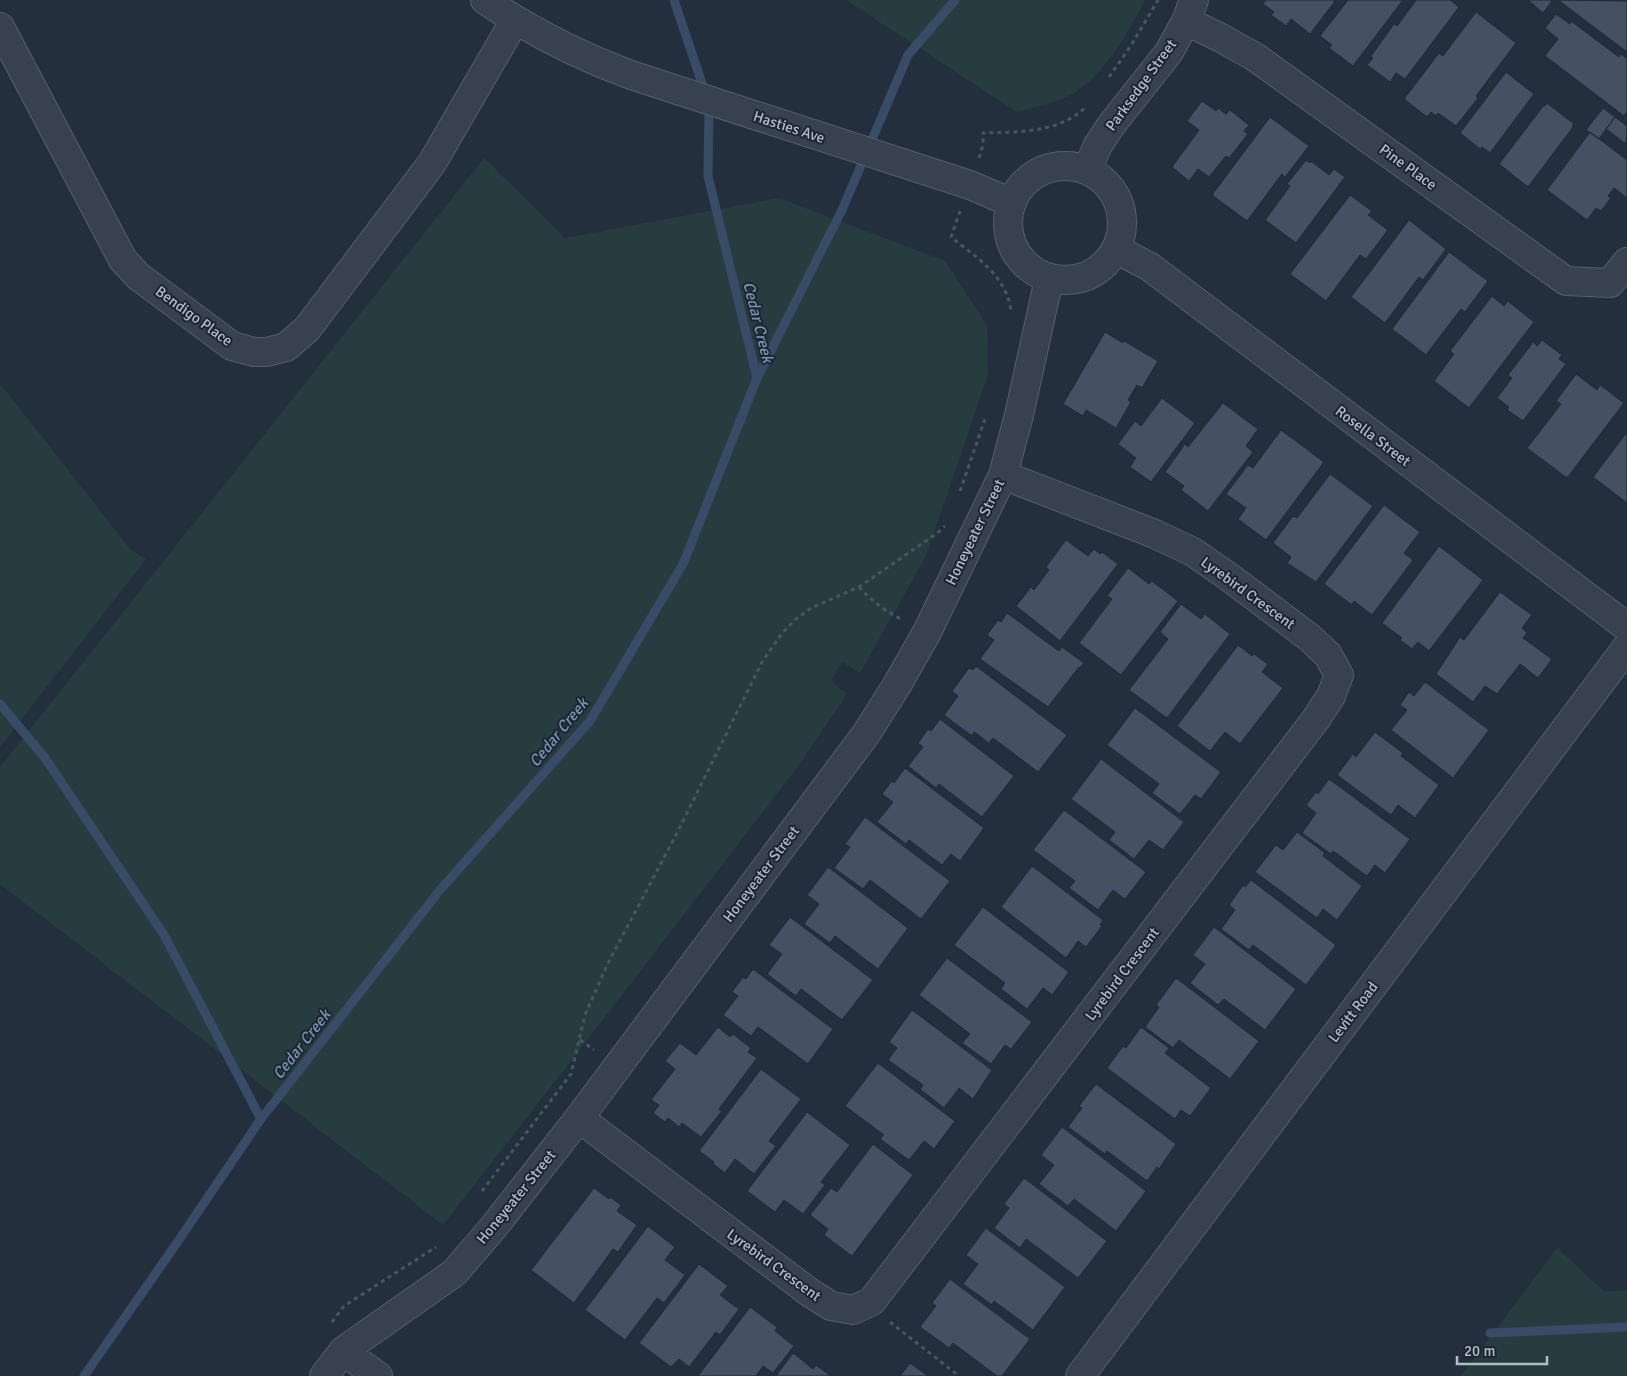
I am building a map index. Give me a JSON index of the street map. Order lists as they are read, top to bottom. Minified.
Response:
{"streets":{"street":["Parksedge Street","Hasties Ave","Pine Place","Bendigo Place","Rosella Street","Honeyeater Street","Lyrebird Crescent","Levitt Road"]},"crossings":[["Parksedge Street","Hasties Ave"],["Parksedge Street","Pine Place"],["Parksedge Street","Rosella Street"],["Parksedge Street","Honeyeater Street"],["Hasties Ave","Bendigo Place"],["Hasties Ave","Rosella Street"],["Hasties Ave","Honeyeater Street"],["Rosella Street","Honeyeater Street"],["Honeyeater Street","Lyrebird Crescent"]],"water":["Cedar Creek"],"scale_bar":"20 m"}
